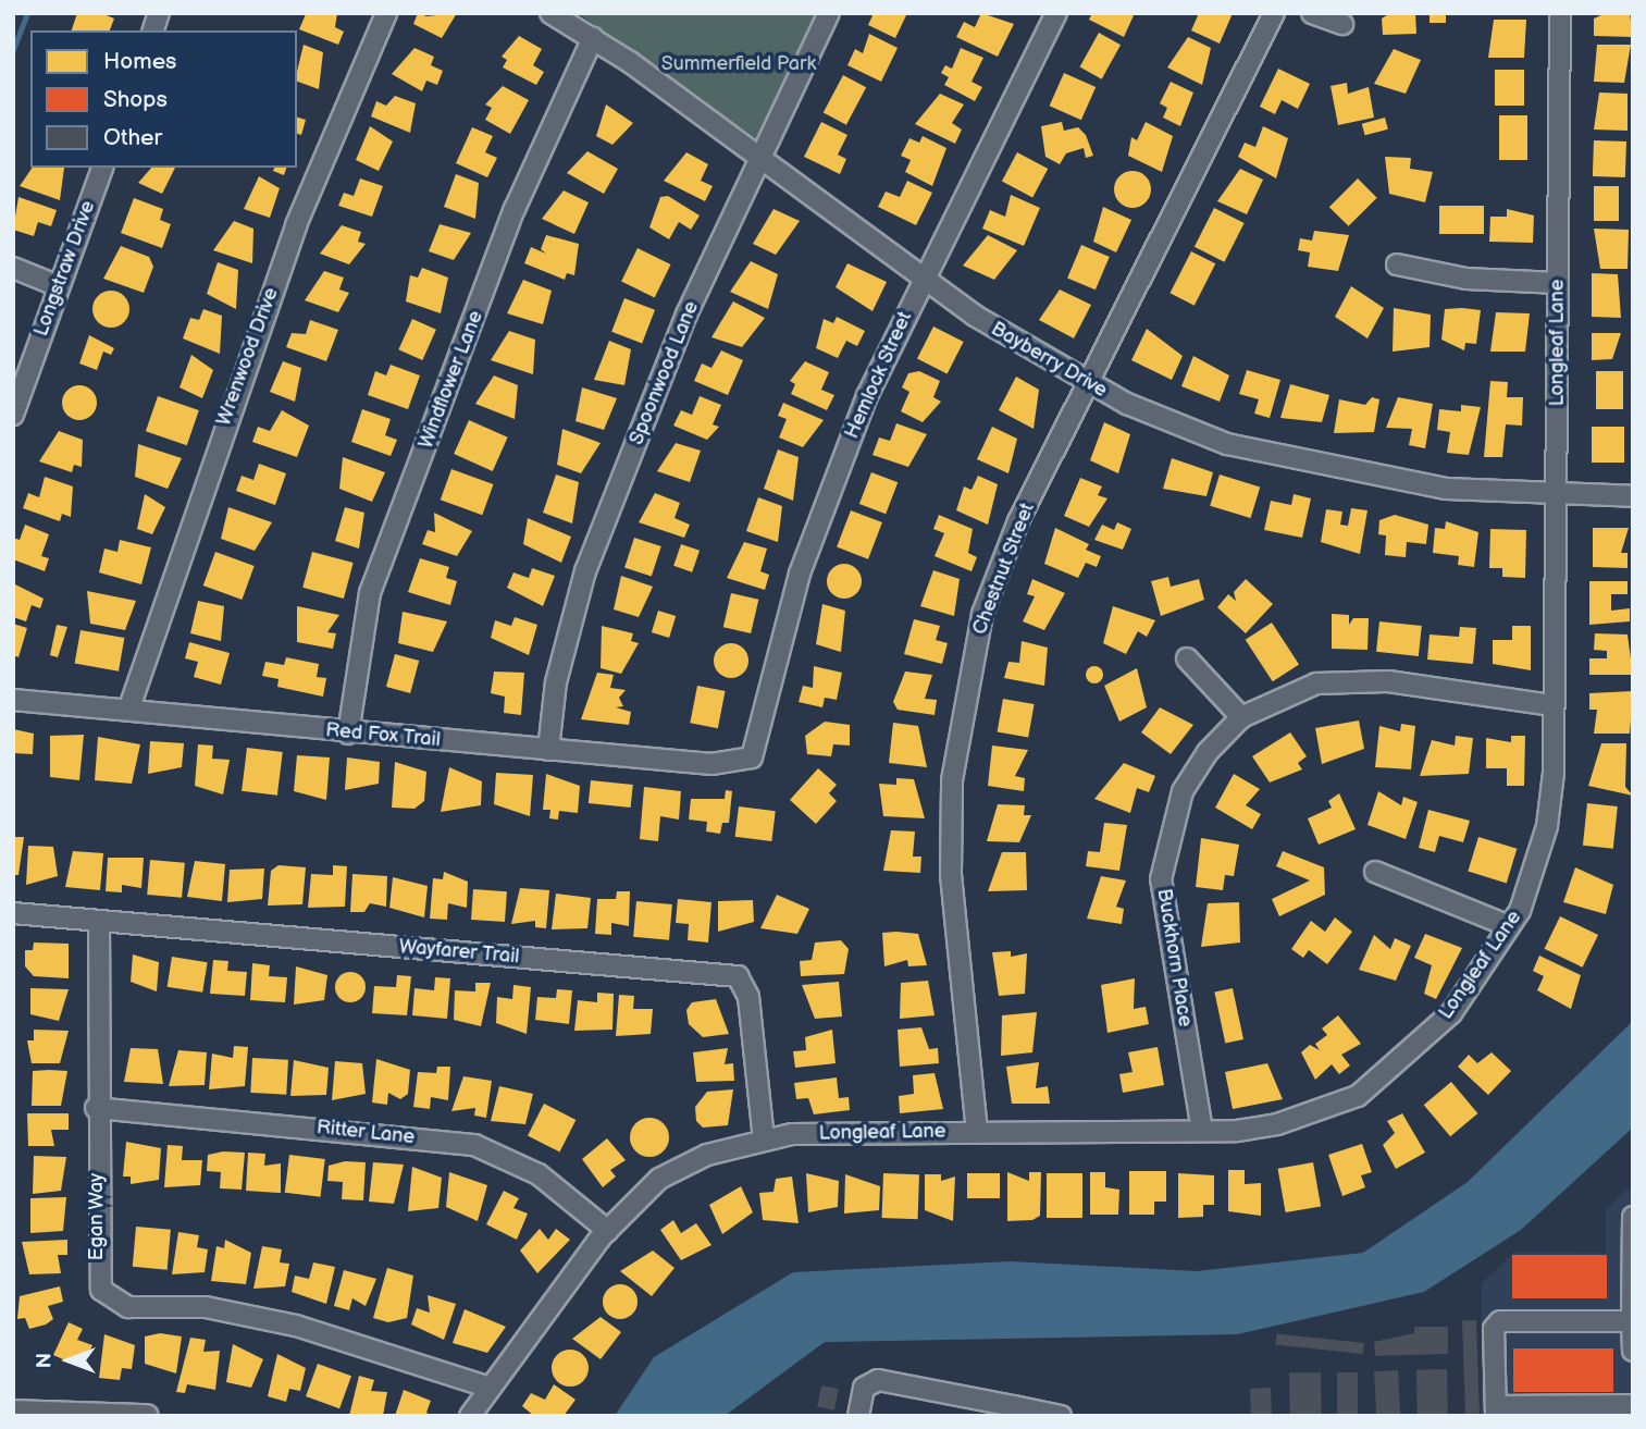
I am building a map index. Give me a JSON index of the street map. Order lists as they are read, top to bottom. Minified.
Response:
{"streets":{"street":["Longstraw Drive","Longleaf Lane","Wrenwood Drive","Bayberry Drive","Spoonwood Lane","Hemlock Street","Windflower Lane","Chestnut Street","Red Fox Trail","Wayfarer Trail","Buckhorn Place","Ritter Lane","Egan Way"]},"crossings":[["Longleaf Lane","Bayberry Drive"],["Longleaf Lane","Chestnut Street"],["Longleaf Lane","Wayfarer Trail"],["Longleaf Lane","Buckhorn Place"],["Longleaf Lane","Ritter Lane"],["Longleaf Lane","Egan Way"],["Wrenwood Drive","Red Fox Trail"],["Bayberry Drive","Spoonwood Lane"],["Bayberry Drive","Hemlock Street"],["Bayberry Drive","Windflower Lane"],["Bayberry Drive","Chestnut Street"],["Spoonwood Lane","Red Fox Trail"],["Hemlock Street","Red Fox Trail"],["Windflower Lane","Red Fox Trail"],["Wayfarer Trail","Egan Way"],["Ritter Lane","Egan Way"]],"parks":["Summerfield Park"],"legend":["Homes","Shops","Other"],"north":"left"}
